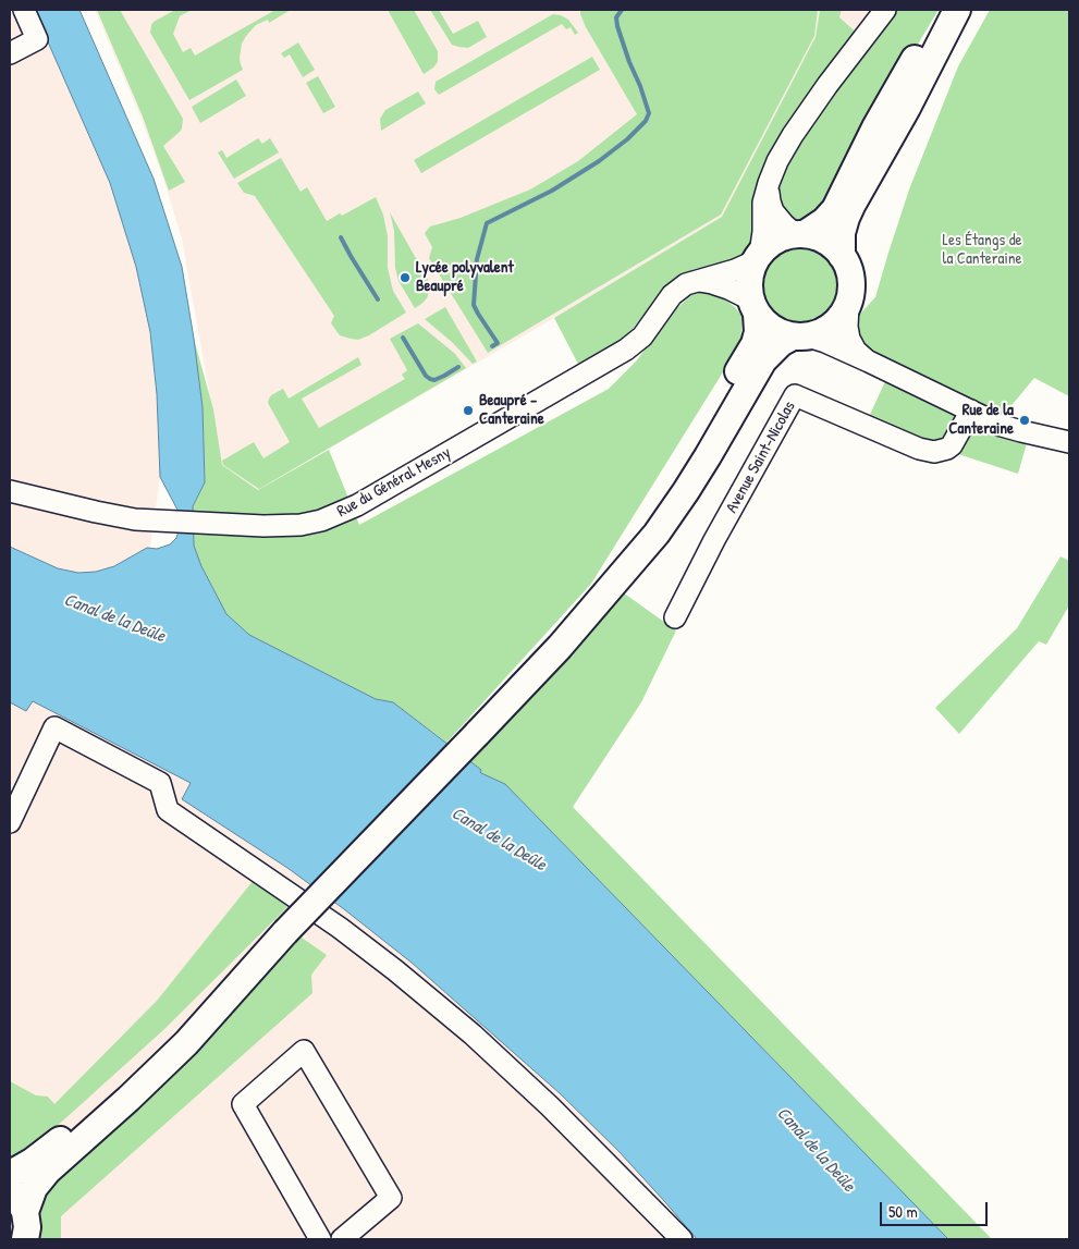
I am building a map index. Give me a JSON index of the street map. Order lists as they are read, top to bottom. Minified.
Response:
{"streets":{"street":["Avenue Saint-Nicolas","Rue du Général Mesny"]},"water":["Canal de la Deûle"],"parks":["Les Étangs de la Canteraine"],"places":["Lycée polyvalent Beaupré","Beaupré – Canteraine","Rue de la Canteraine"],"scale_bar":"50 m"}
